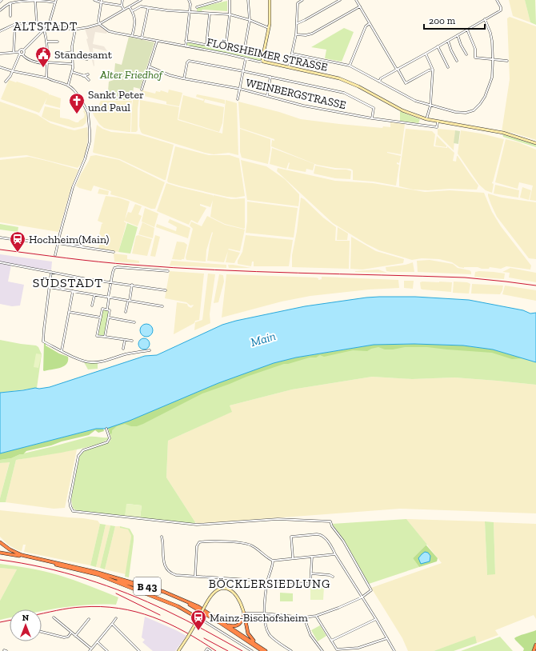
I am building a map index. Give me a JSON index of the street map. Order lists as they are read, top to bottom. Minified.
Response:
{"streets":{"highway":["B 43"],"main road":["FLÖRSHEIMER STRASSE"],"street":["WEINBERGSTRASSE"]},"crossings":[["FLÖRSHEIMER STRASSE","WEINBERGSTRASSE"]],"districts":["ALTSTADT","SÜDSTADT","BÖCKLERSIEDLUNG"],"water":["Main"],"parks":["Alter Friedhof"],"places":{"public building":["Standesamt"],"church":["Sankt Peter und Paul"],"station":["Hochheim(Main)","Mainz-Bischofsheim"]},"scale_bar":"200 m","north":"top"}
